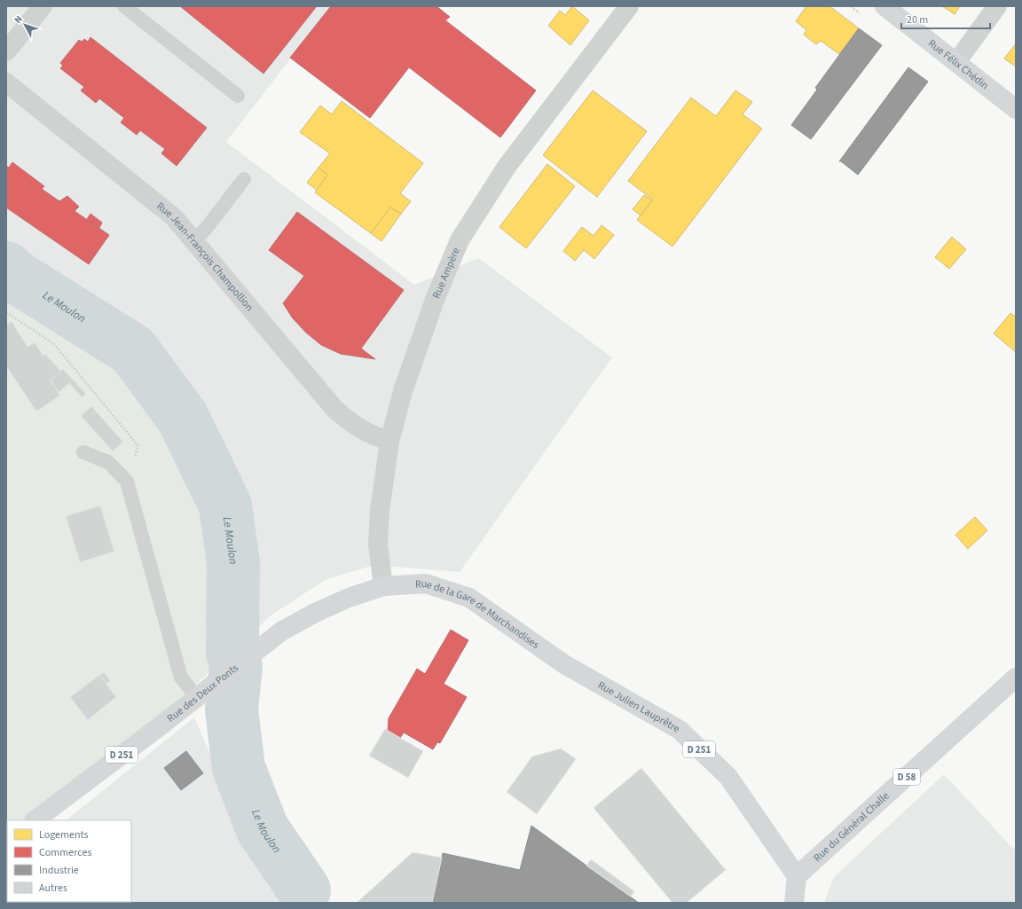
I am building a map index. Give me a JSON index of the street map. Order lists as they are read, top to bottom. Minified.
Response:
{"streets":{"main road":["Rue Félix Chédin","Rue de la Gare de Marchandises","Rue des Deux Ponts","Rue Julien Lauprêtre","D 251","D 58","Rue du Général Challe"],"street":["Rue Jean-François Champollion","Rue Ampère"]},"crossings":[["Rue Jean-François Champollion","Rue Ampère"],["Rue Ampère","Rue de la Gare de Marchandises"],["Rue Ampère","Rue des Deux Ponts"],["Rue de la Gare de Marchandises","Rue des Deux Ponts"],["Rue de la Gare de Marchandises","Rue Julien Lauprêtre"],["Rue Julien Lauprêtre","Rue du Général Challe"]],"water":["Le Moulon"],"legend":["Logements","Commerces","Industrie","Autres"],"scale_bar":"20 m","north":"top left"}
